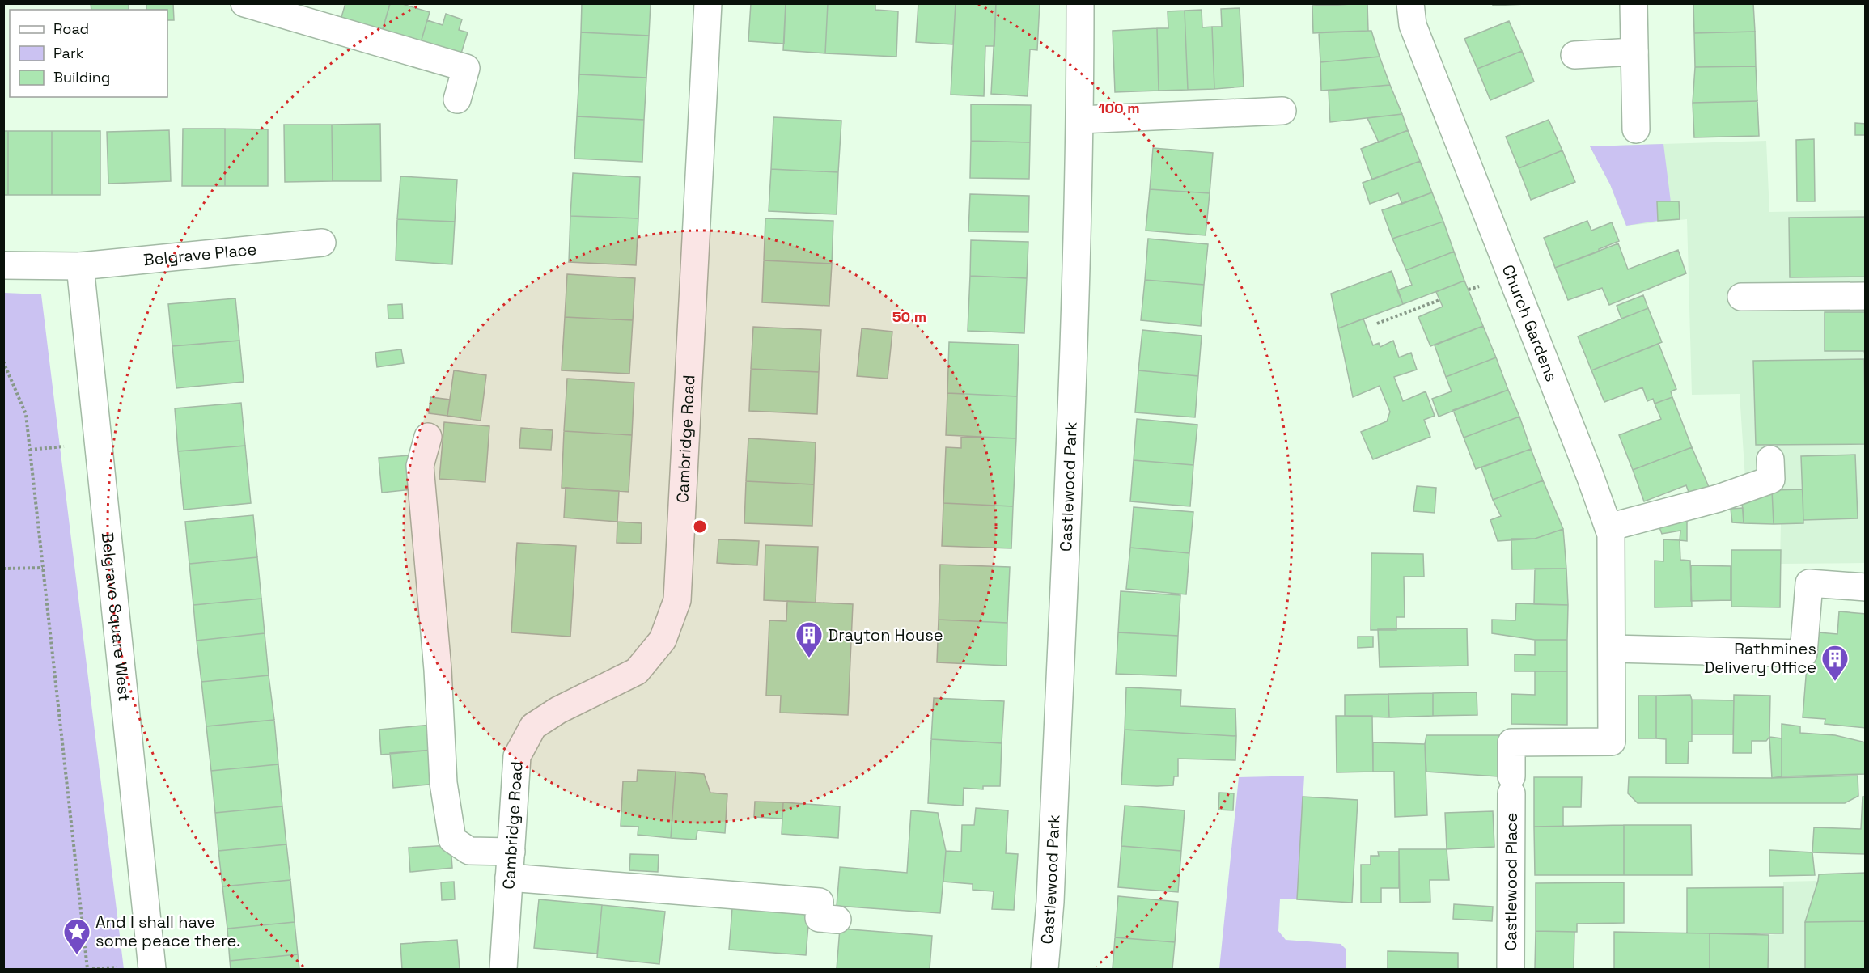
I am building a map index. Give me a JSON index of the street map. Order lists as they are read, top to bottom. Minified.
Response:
{"streets":{"street":["Belgrave Place","Church Gardens","Cambridge Road","Castlewood Park","Belgrave Square West","Castlewood Place"]},"crossings":[["Belgrave Place","Belgrave Square West"],["Church Gardens","Castlewood Place"]],"places":{"building":["Drayton House","Rathmines Delivery Office"],"place":["And I shall have some peace there."]},"legend":["Road","Park","Building"],"rings":["100 m","50 m"]}
